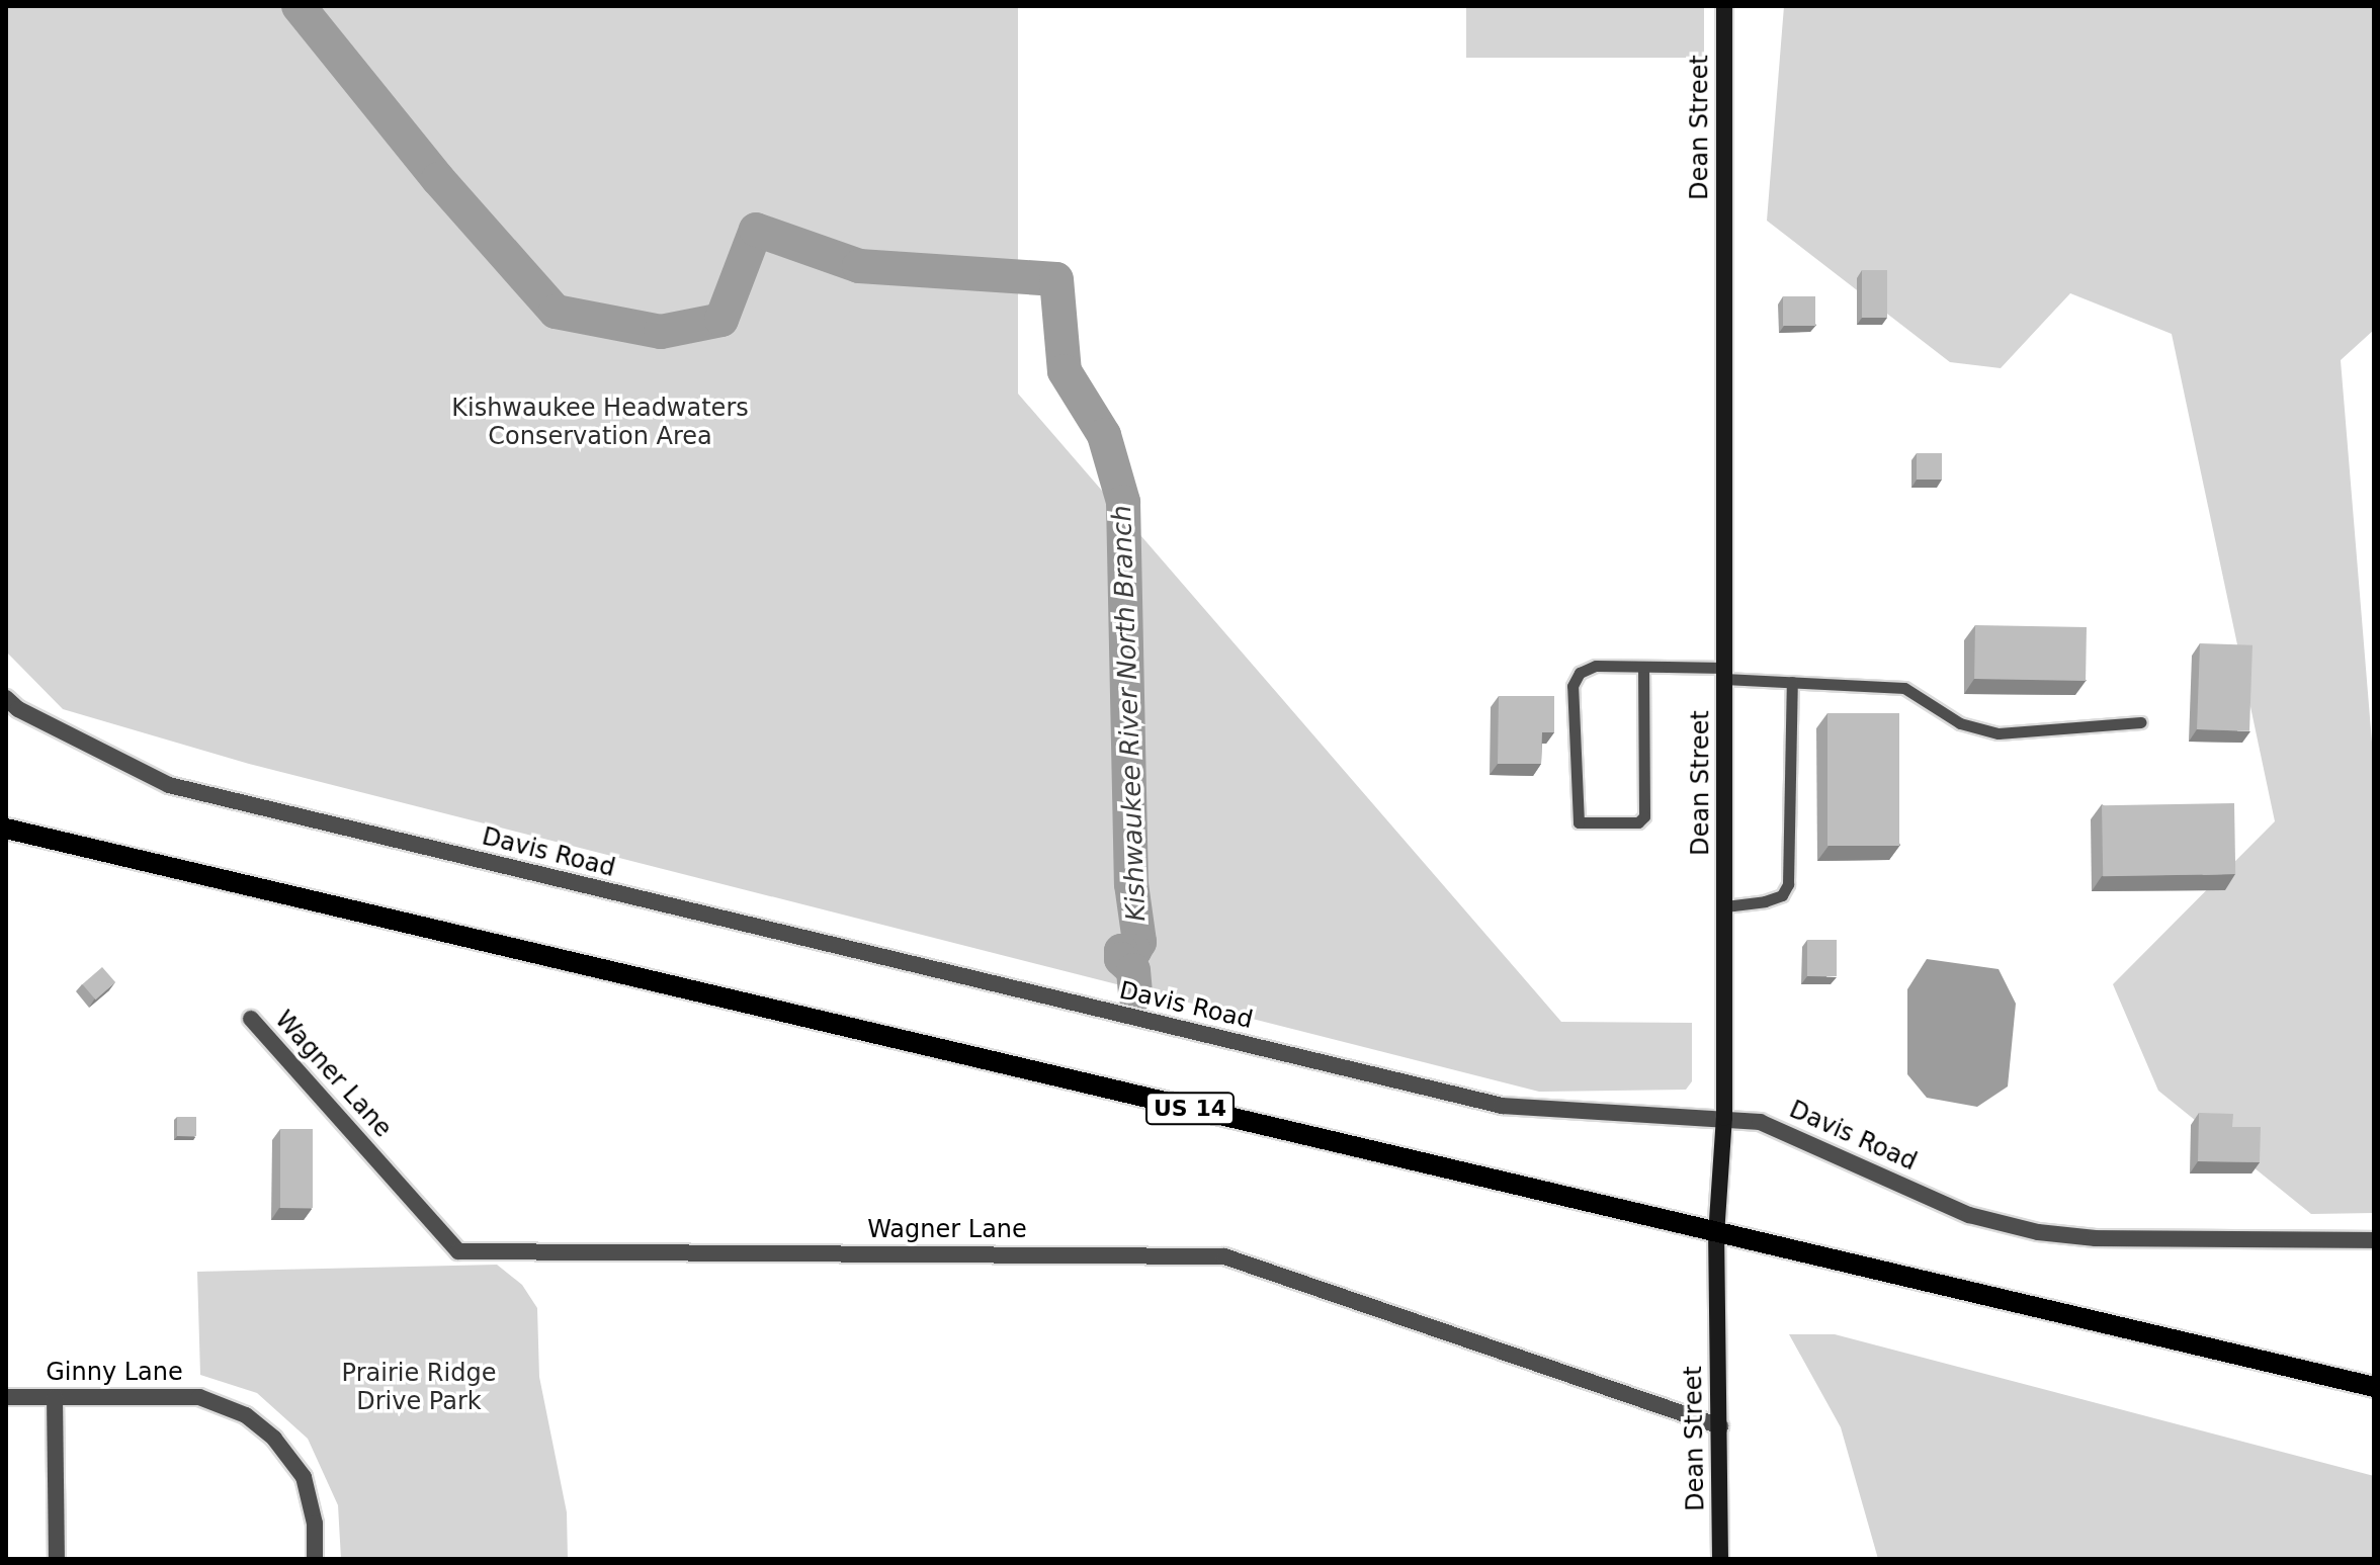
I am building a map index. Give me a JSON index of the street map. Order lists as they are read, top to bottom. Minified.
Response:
{"streets":{"main road":["US 14"],"street":["Dean Street","Davis Road","Wagner Lane","Ginny Lane"]},"crossings":[["Dean Street","Davis Road"],["Dean Street","Wagner Lane"],["Dean Street","US 14"]],"water":["Kishwaukee River North Branch"],"parks":["Kishwaukee Headwaters Conservation Area","Prairie Ridge Drive Park"]}
